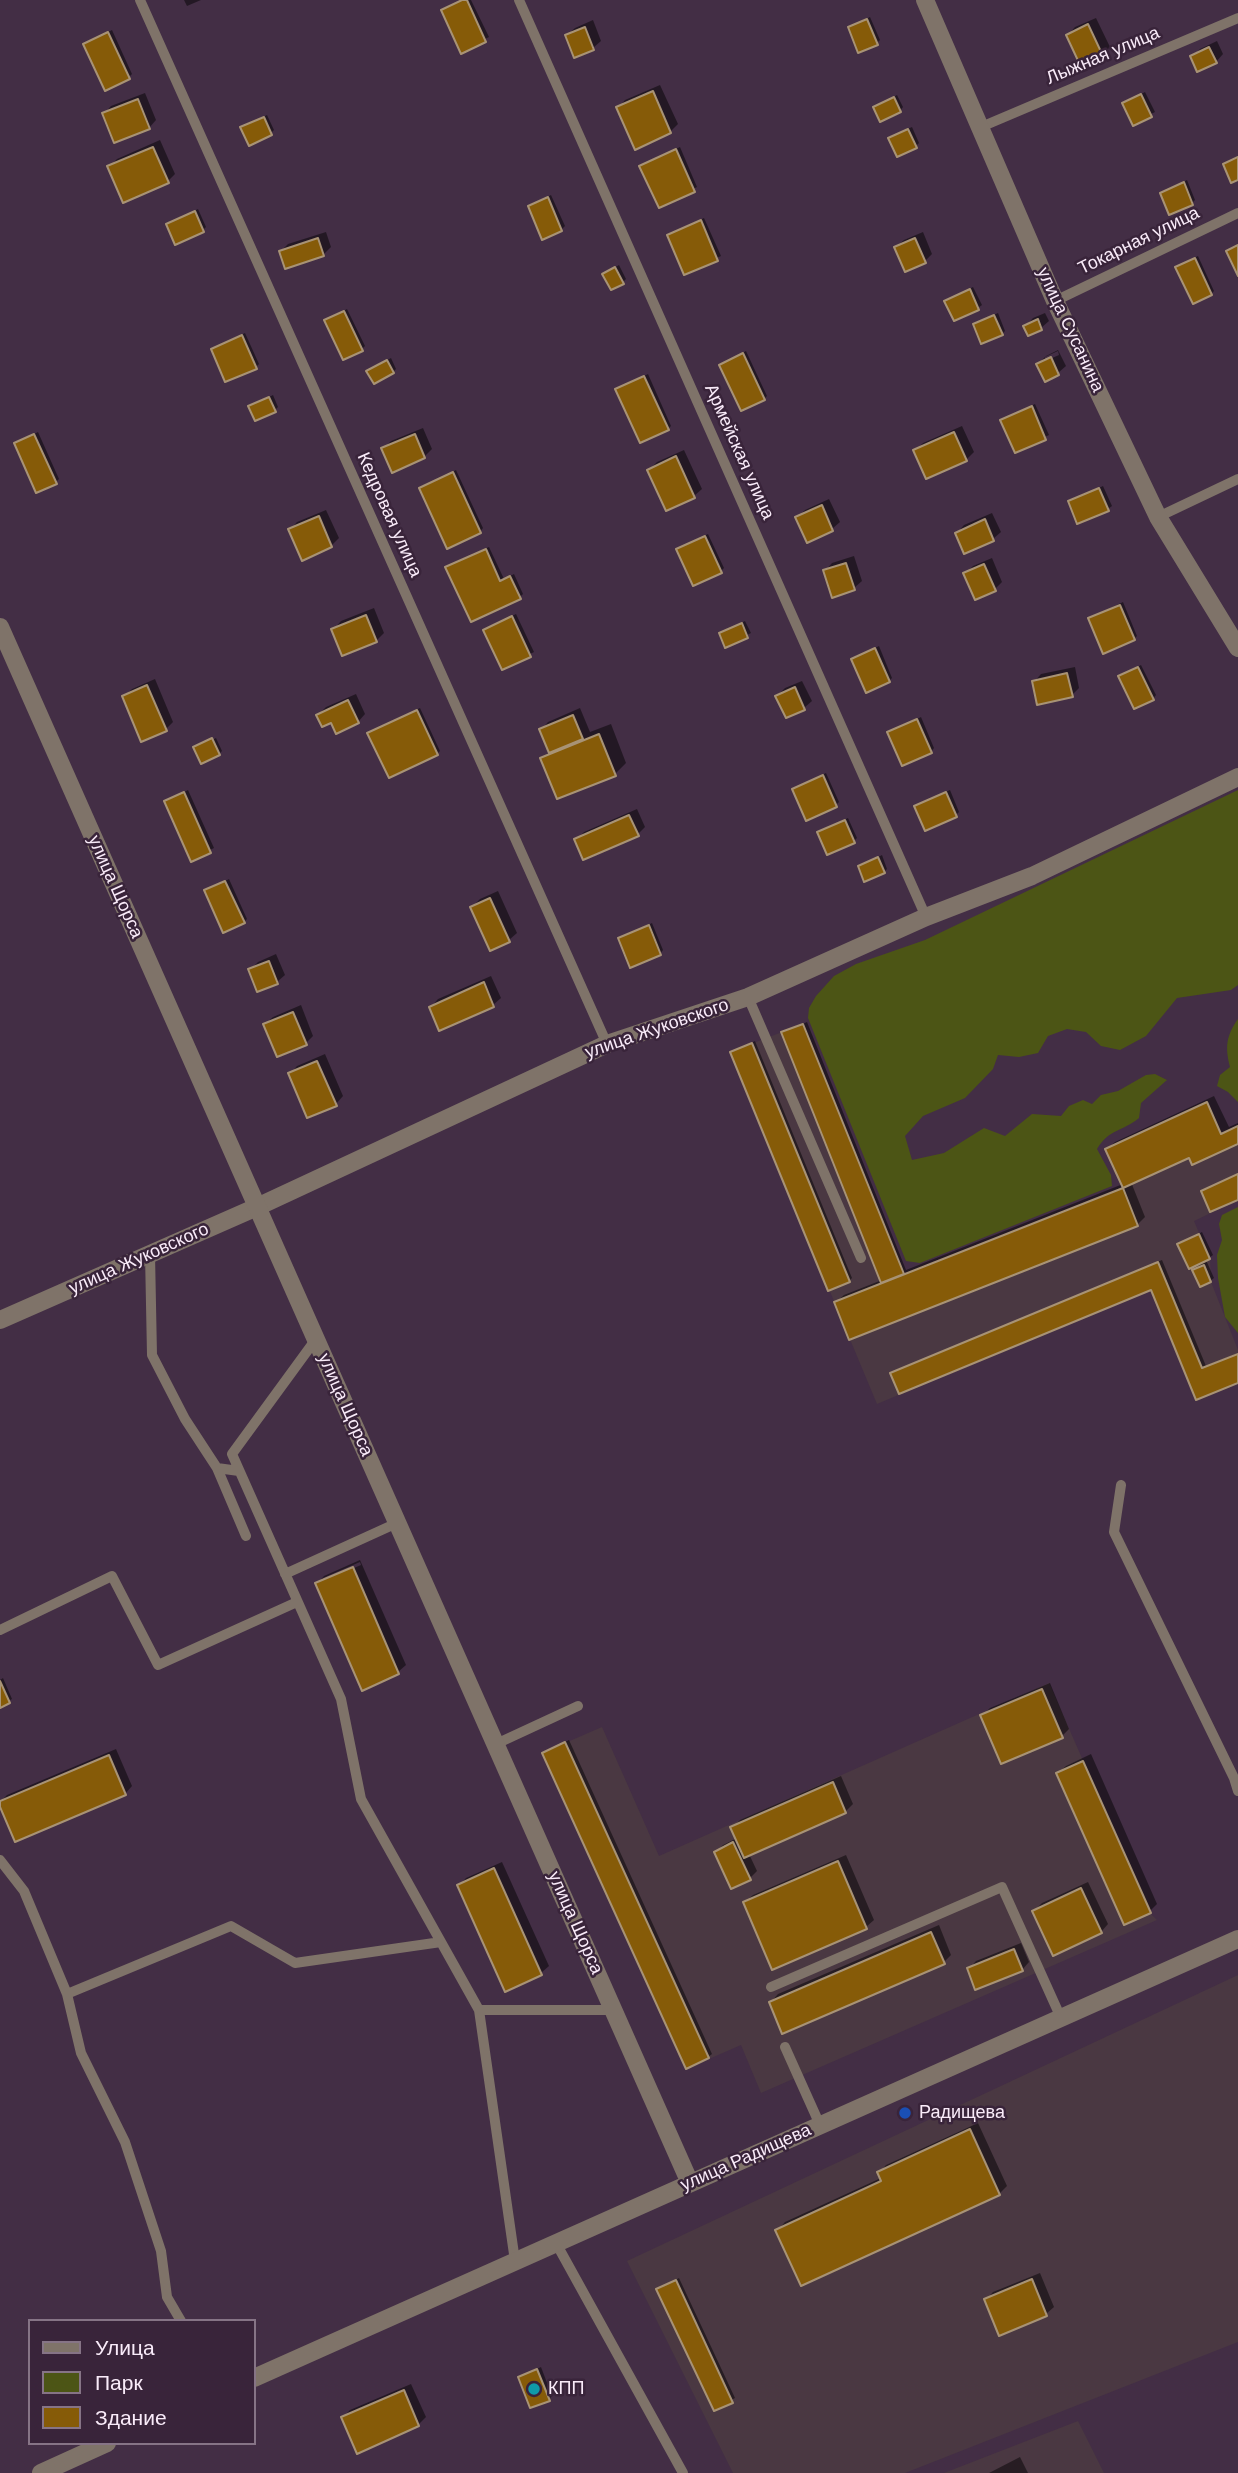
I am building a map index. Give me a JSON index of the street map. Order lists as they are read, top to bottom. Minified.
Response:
{"streets":{"street":["улица Сусанина","улица Щорса","улица Жуковского","улица Радищева"],"lane":["Лыжная улица","Токарная улица","Армейская улица","Кедровая улица"]},"crossings":[["Лыжная улица","улица Сусанина"],["Токарная улица","улица Сусанина"],["Армейская улица","улица Жуковского"],["Кедровая улица","улица Жуковского"],["улица Щорса","улица Жуковского"],["улица Щорса","улица Радищева"]],"places":["Радищева","КПП"],"legend":["Улица","Парк","Здание"]}
